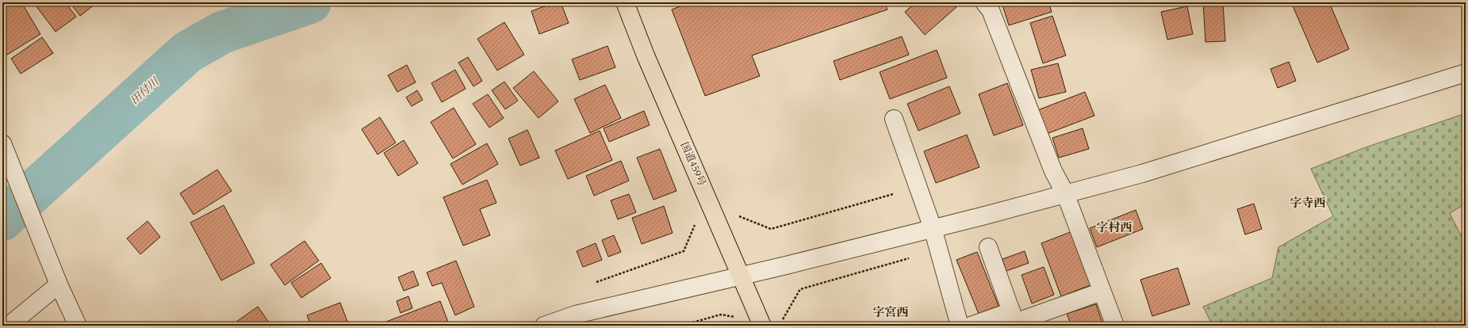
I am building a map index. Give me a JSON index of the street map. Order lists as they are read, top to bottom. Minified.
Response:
{"streets":{"highway":["国道459号"]},"districts":["字寺西","字村西","字宮西"],"water":["田付川"]}
